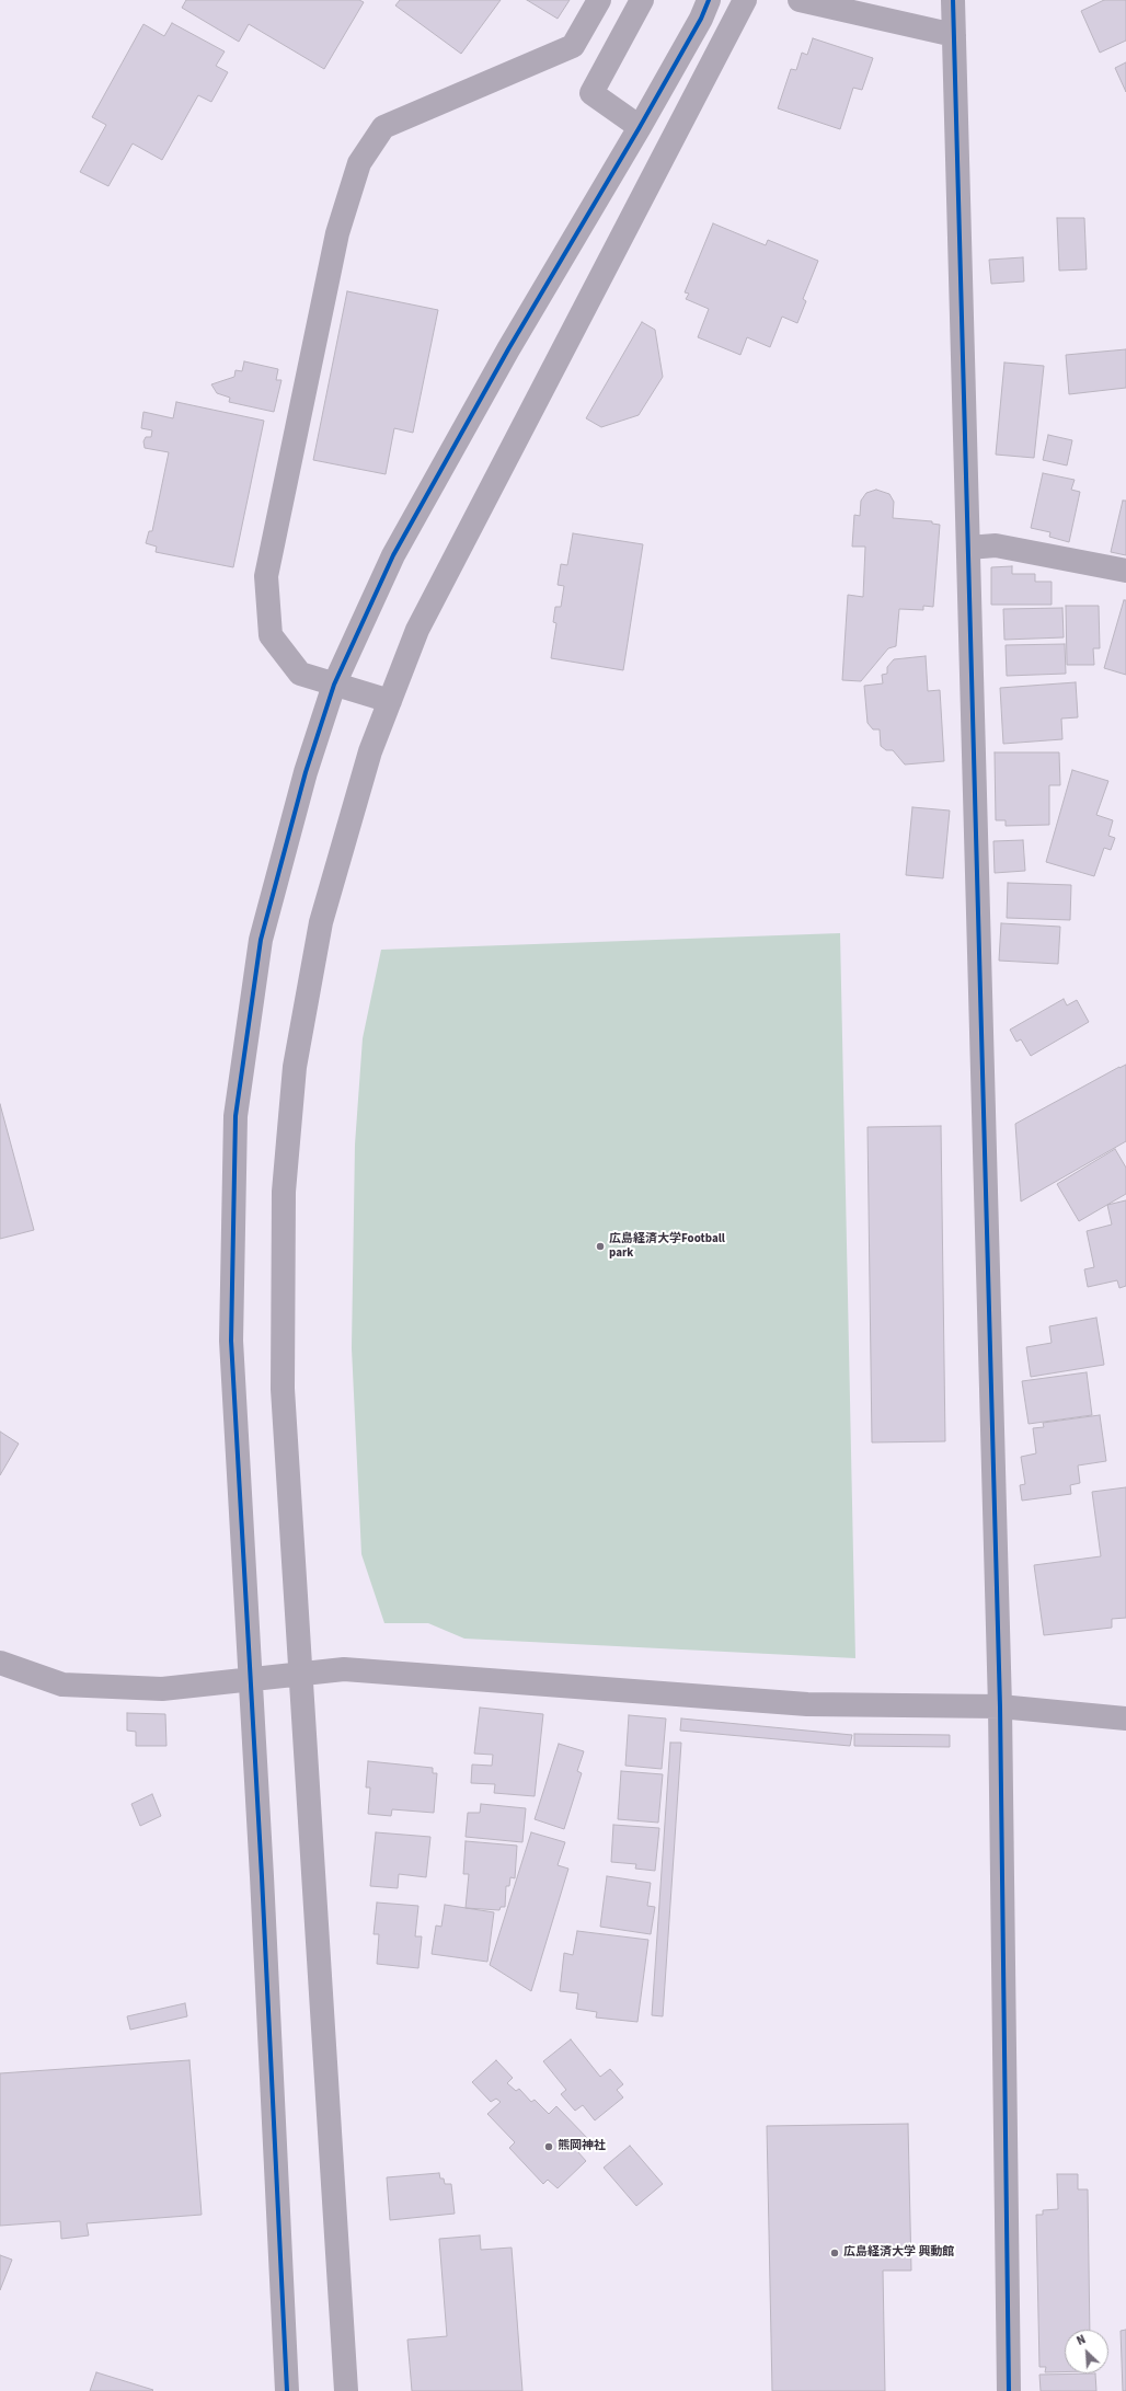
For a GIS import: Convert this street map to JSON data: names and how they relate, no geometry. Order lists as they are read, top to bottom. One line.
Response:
{"places":["広島経済大学Football park","熊岡神社","広島経済大学 興動館"],"north":"top left"}
